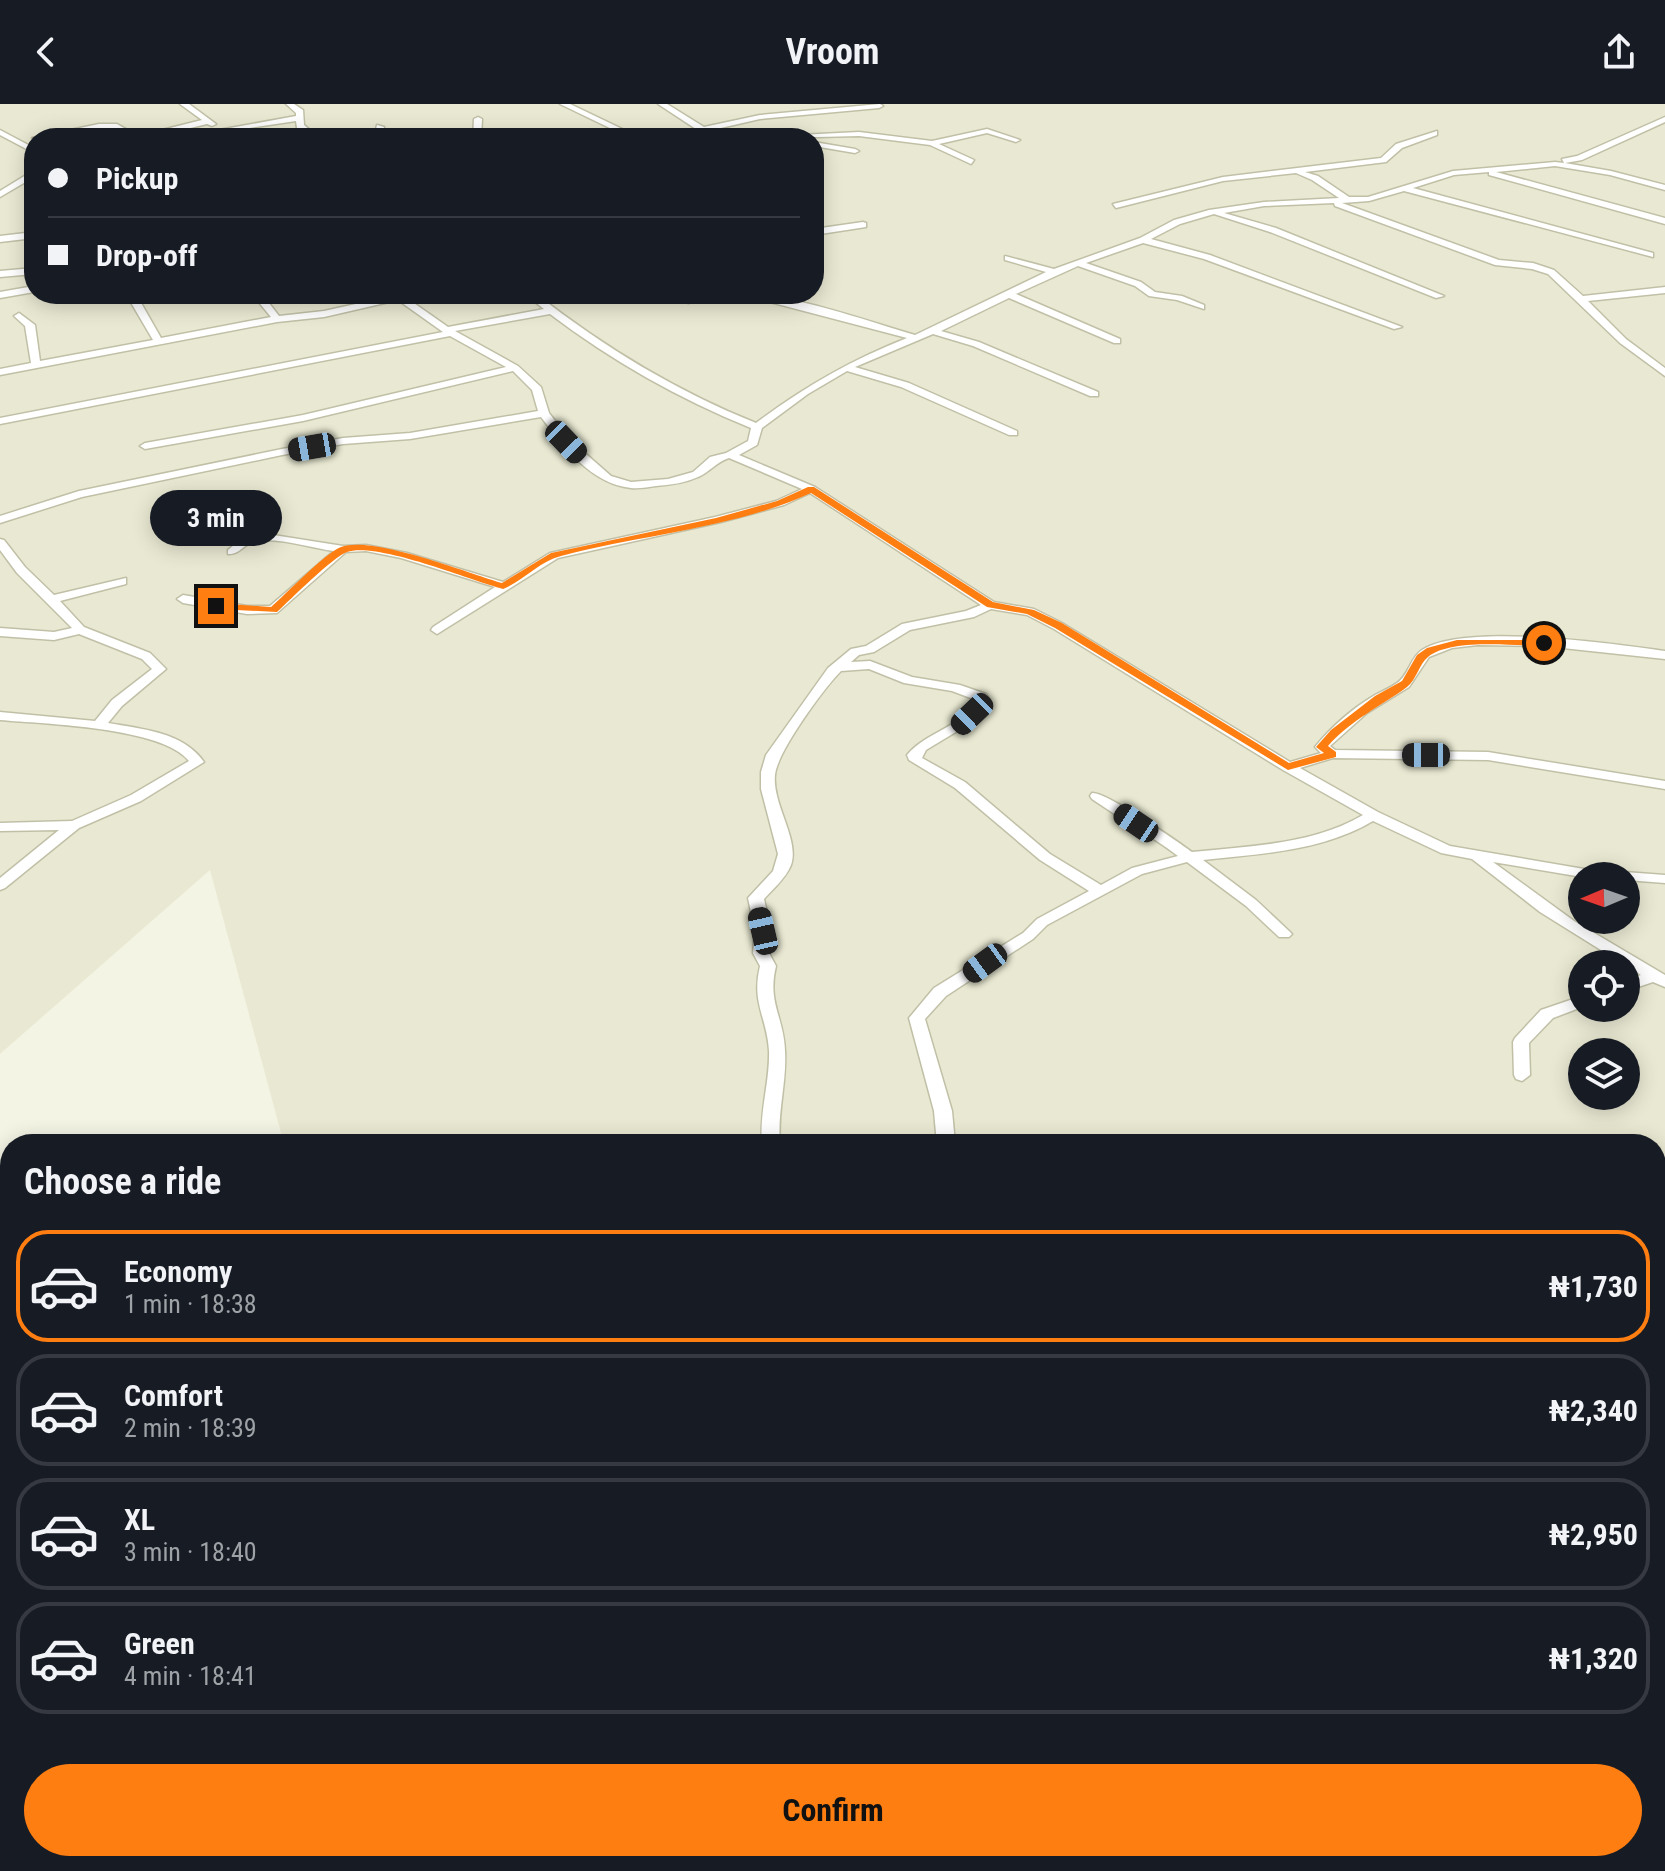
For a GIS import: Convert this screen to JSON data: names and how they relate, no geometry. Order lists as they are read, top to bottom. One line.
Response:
{"north":"left","page":{"header":"Vroom","banner":["Pickup","Drop-off"],"bubble":"3 min","heading":"Choose a ride","list":[{"name":"Economy","note":"1 min · 18:38","value":"₦1,730"},{"name":"Comfort","note":"2 min · 18:39","value":"₦2,340"},{"name":"XL","note":"3 min · 18:40","value":"₦2,950"},{"name":"Green","note":"4 min · 18:41","value":"₦1,320"}],"buttons":"Confirm"}}
